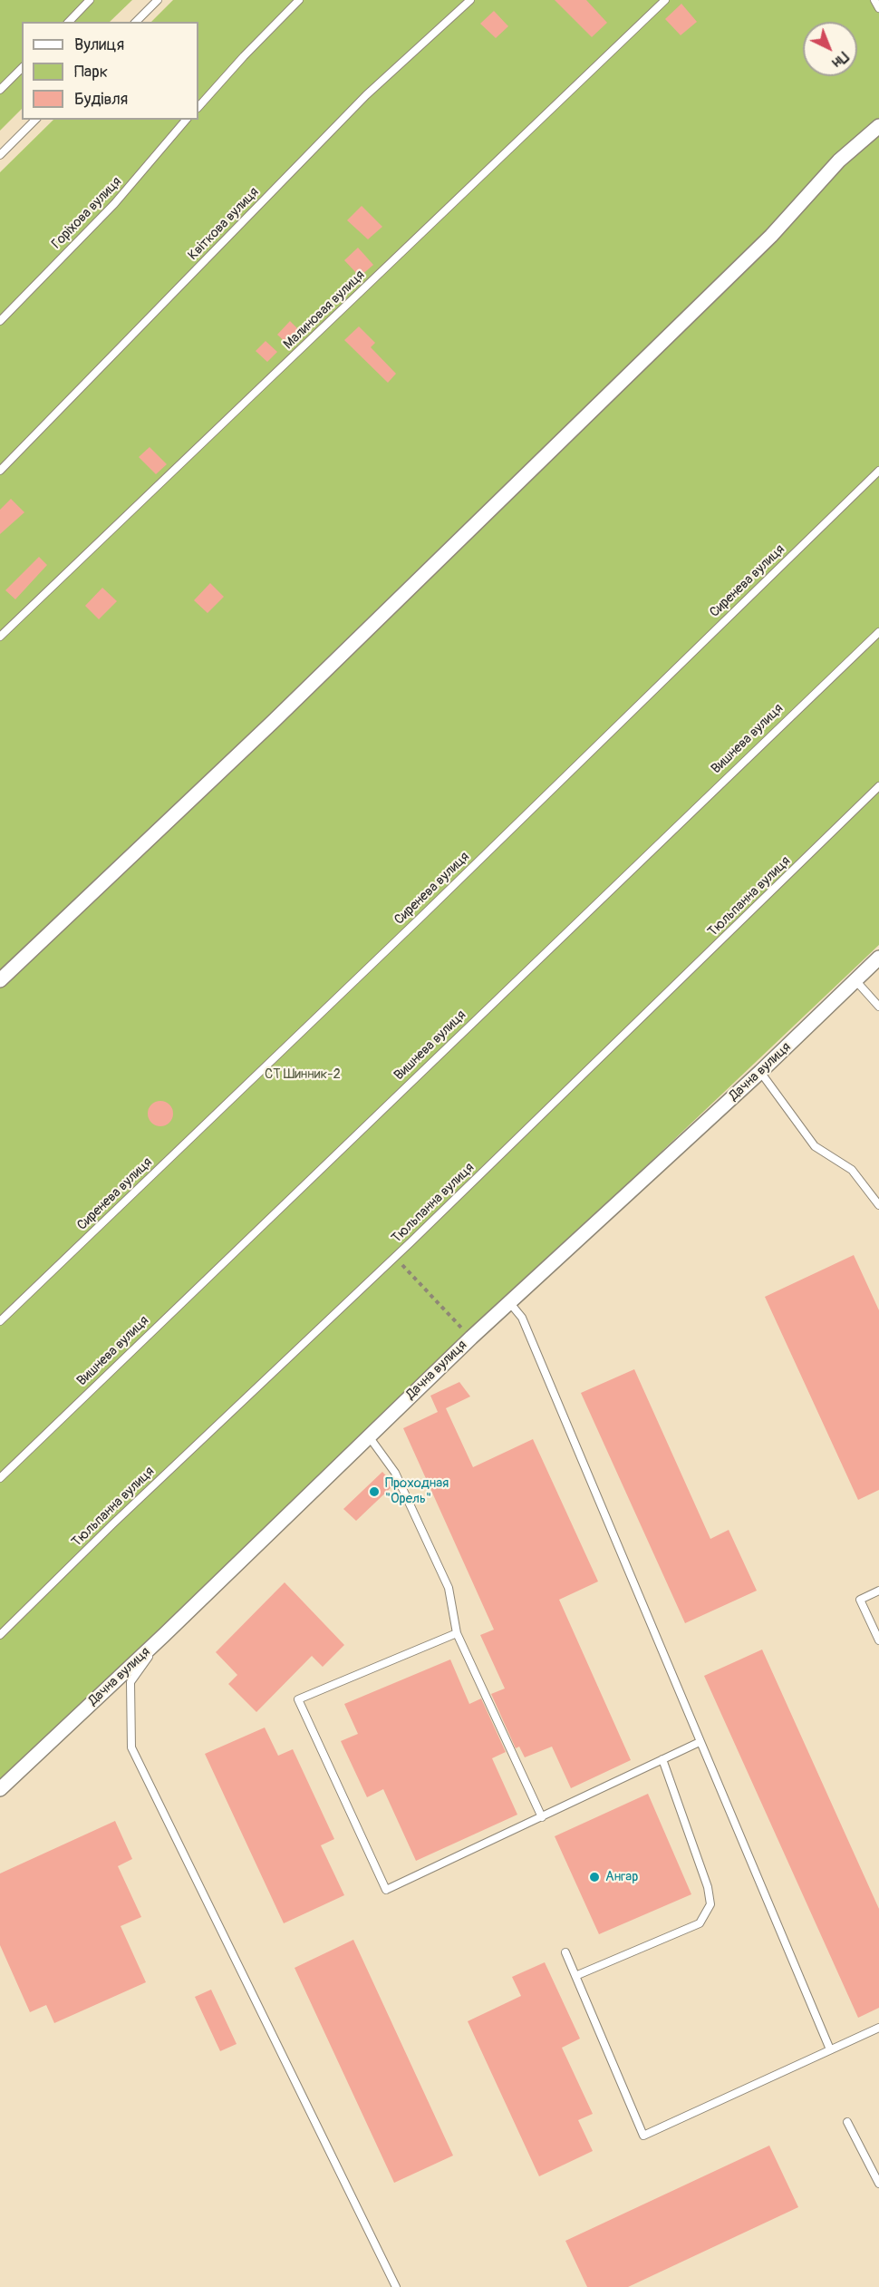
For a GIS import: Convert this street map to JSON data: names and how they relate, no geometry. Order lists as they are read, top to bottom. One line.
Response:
{"streets":{"street":["Дачна вулиця"],"lane":["Горіхова вулиця","Квіткова вулиця","Малиновая вулиця","Сиренева вулиця","Вишнева вулиця","Тюльпанна вулиця"]},"parks":["СТ Шинник-2"],"places":["Проходная \"Орель\"","Ангар"],"legend":["Вулиця","Парк","Будівля"],"north":"bottom right"}
